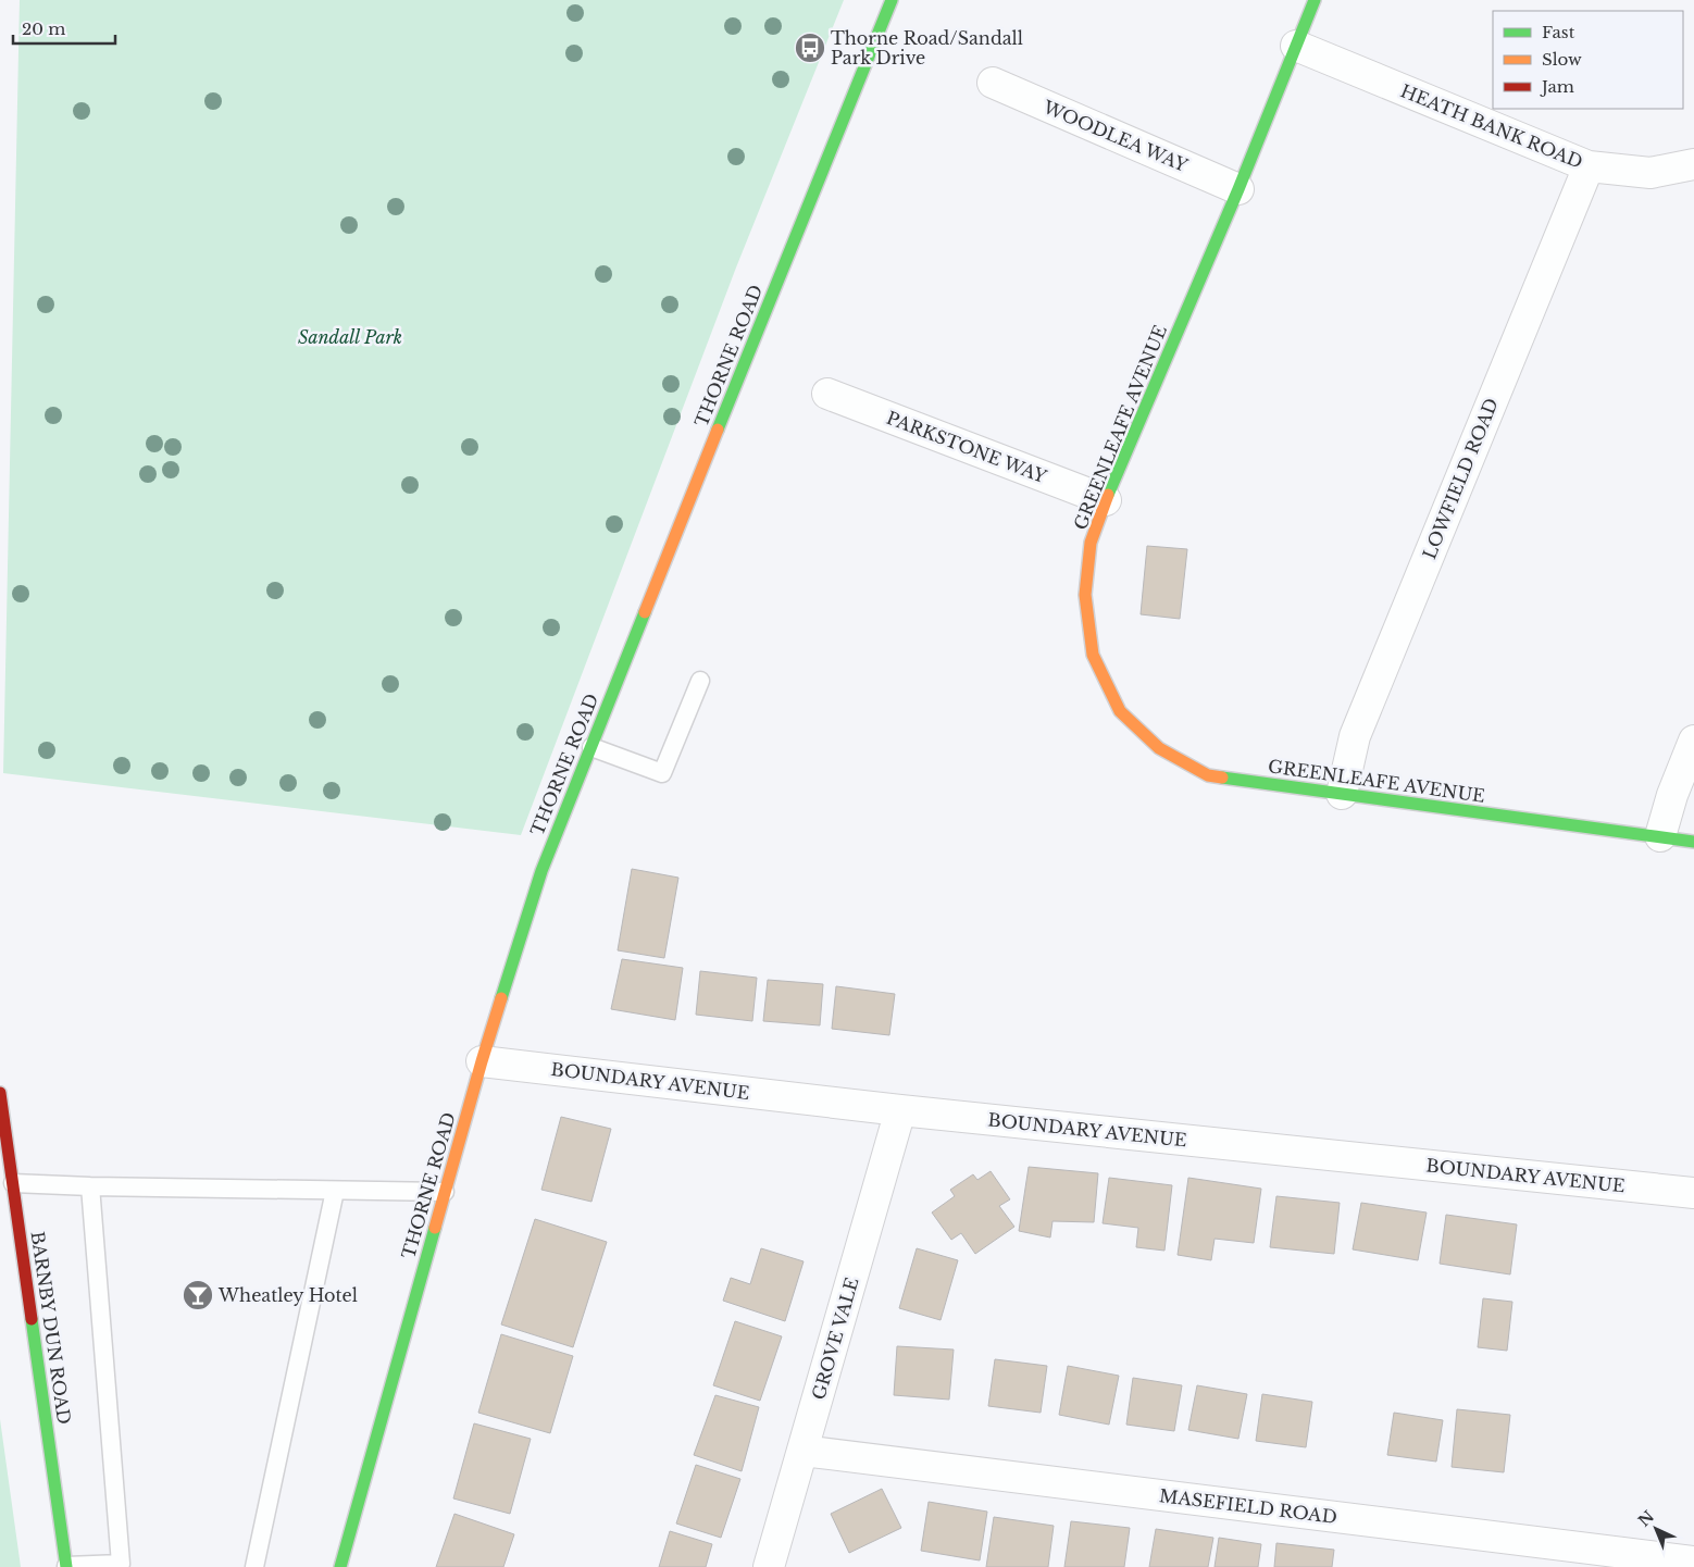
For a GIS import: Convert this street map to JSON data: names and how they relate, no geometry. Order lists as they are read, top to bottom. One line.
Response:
{"streets":{"street":["HEATH BANK ROAD","WOODLEA WAY","THORNE ROAD","GREENLEAFE AVENUE","PARKSTONE WAY","LOWFIELD ROAD","BOUNDARY AVENUE","BARNBY DUN ROAD","GROVE VALE","MASEFIELD ROAD"]},"crossings":[["HEATH BANK ROAD","GREENLEAFE AVENUE"],["HEATH BANK ROAD","LOWFIELD ROAD"],["WOODLEA WAY","GREENLEAFE AVENUE"],["THORNE ROAD","BOUNDARY AVENUE"],["GREENLEAFE AVENUE","PARKSTONE WAY"],["GREENLEAFE AVENUE","LOWFIELD ROAD"],["BOUNDARY AVENUE","GROVE VALE"],["GROVE VALE","MASEFIELD ROAD"]],"parks":["Sandall Park"],"places":{"bus stop":["Thorne Road/Sandall Park Drive"],"bar":["Wheatley Hotel"]},"legend":["Fast","Slow","Jam"],"scale_bar":"20 m","north":"top left"}
